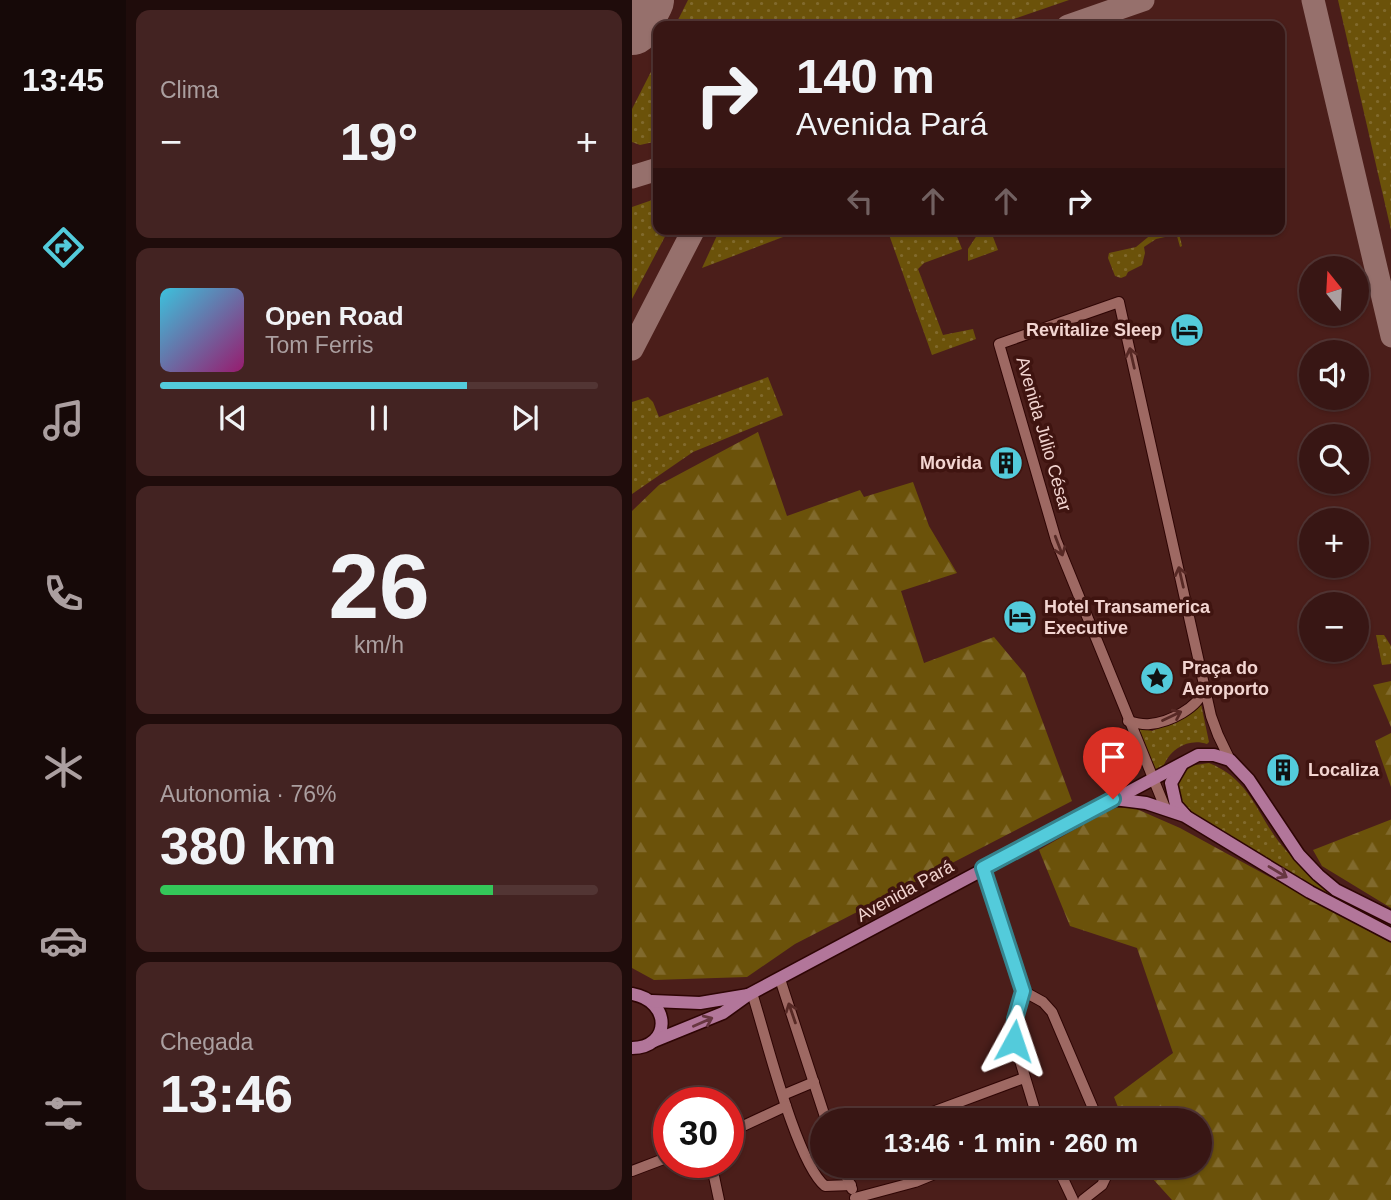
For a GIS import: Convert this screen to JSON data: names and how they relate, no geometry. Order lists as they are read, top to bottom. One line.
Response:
{"streets":{"main road":["Avenida Júlio César","Avenida Pará"]},"crossings":[["Avenida Júlio César","Avenida Pará"]],"places":{"hotel":["Revitalize Sleep","Hotel Transamerica Executive"],"building":["Movida","Localiza"],"place":["Praça do Aeroporto"]},"north":"top","page":{"tabs":"13:45","tile":["Clima",["26","km/h"],["Autonomia · 76%","380 km"],["Chegada","13:46"]],"turn":["140 m","Avenida Pará"],"heat":["−","19°","+"],"map_buttons":["+","−"],"song":["Open Road","Tom Ferris"],"limit":"30","trip":"13:46 · 1 min · 260 m"}}
